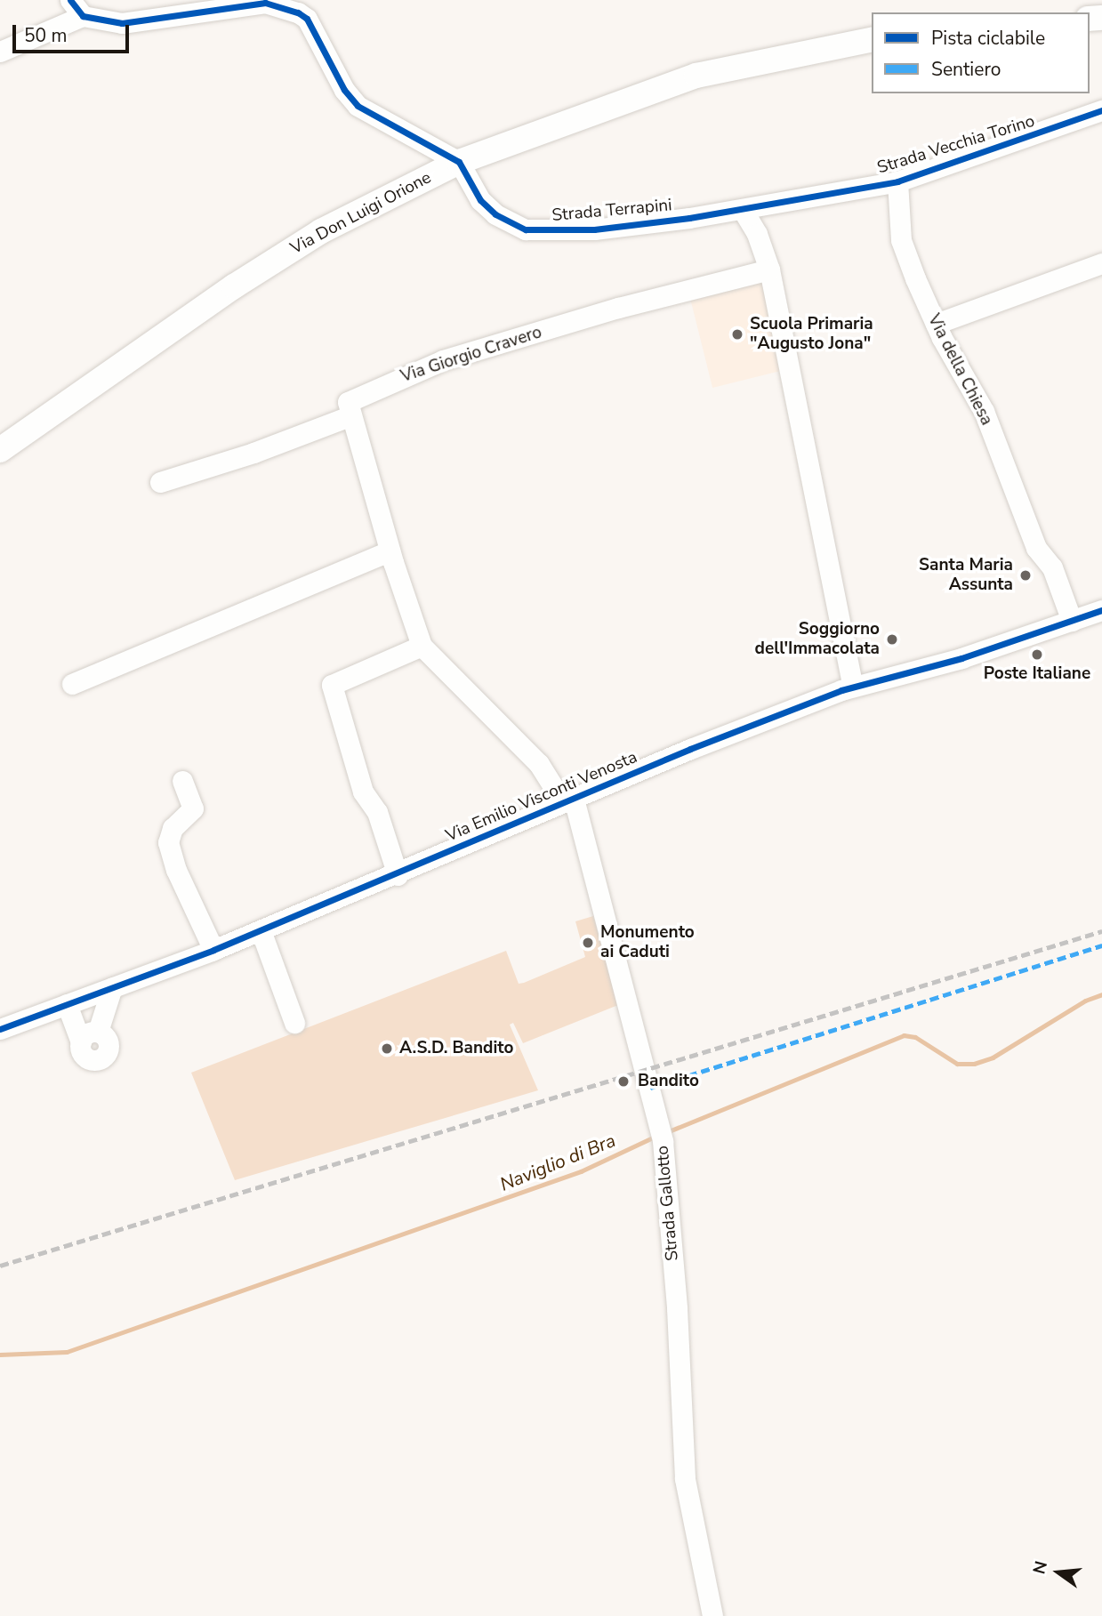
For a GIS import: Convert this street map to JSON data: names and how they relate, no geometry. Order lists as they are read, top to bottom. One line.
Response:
{"streets":{"main road":["Via Don Luigi Orione"],"street":["Strada Vecchia Torino","Strada Terrapini","Via Giorgio Cravero","Via della Chiesa","Via Emilio Visconti Venosta","Strada Gallotto"]},"crossings":[["Strada Vecchia Torino","Strada Terrapini"],["Strada Vecchia Torino","Via della Chiesa"],["Strada Terrapini","Via Don Luigi Orione"],["Via Giorgio Cravero","Via Emilio Visconti Venosta"],["Via della Chiesa","Via Emilio Visconti Venosta"],["Via Emilio Visconti Venosta","Strada Gallotto"]],"water":["Naviglio di Bra"],"places":["Scuola Primaria \"Augusto Jona\"","Santa Maria Assunta","Soggiorno dell'Immacolata","Poste Italiane","Monumento ai Caduti","A.S.D. Bandito","Bandito"],"legend":["Pista ciclabile","Sentiero"],"scale_bar":"50 m","north":"left"}
